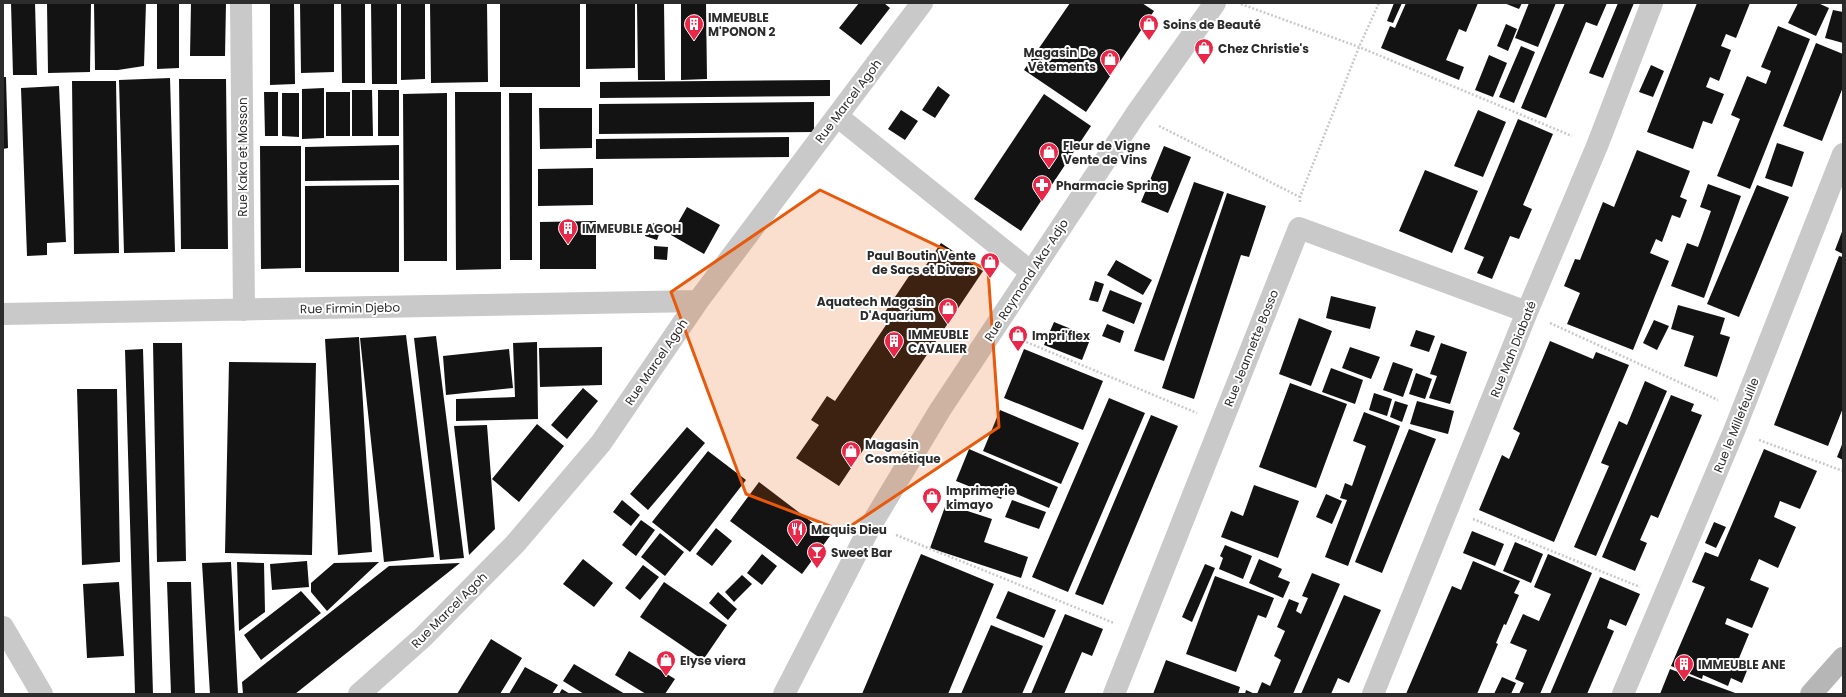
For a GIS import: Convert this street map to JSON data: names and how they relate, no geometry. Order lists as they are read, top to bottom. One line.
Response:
{"streets":{"street":["Rue Marcel Agoh","Rue Kaka et Mosson","Rue Raymond Aka-Adjo","Rue Firmin Djebo","Rue Jeannette Bosso","Rue Mah Diabaté","Rue le Millefeuille"]},"crossings":[["Rue Marcel Agoh","Rue Firmin Djebo"],["Rue Kaka et Mosson","Rue Firmin Djebo"]],"places":{"building":["IMMEUBLE M'PONON 2","IMMEUBLE AGOH","IMMEUBLE CAVALIER","IMMEUBLE ANE"],"shop":["Soins de Beauté","Chez Christie's","Magasin De Vêtements","Fleur de Vigne Vente de Vins","Paul Boutin Vente de Sacs et Divers","Aquatech Magasin D'Aquarium","Impri'flex","Magasin Cosmétique","Imprimerie kimayo","Elyse viera"],"pharmacy":["Pharmacie Spring"],"restaurant":["Maquis Dieu"],"bar":["Sweet Bar"]}}
